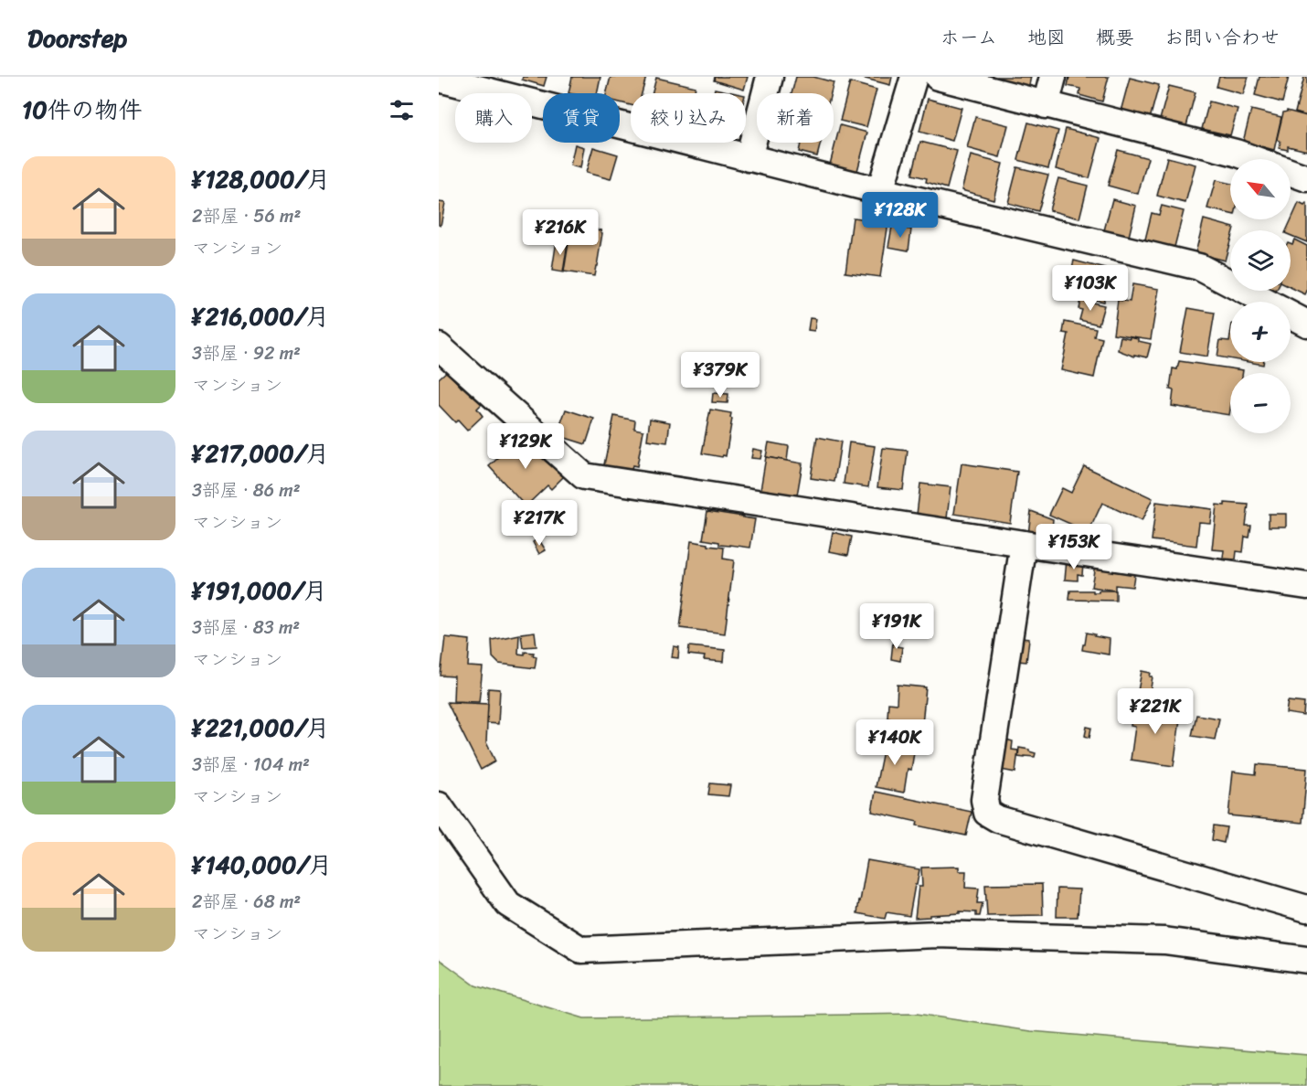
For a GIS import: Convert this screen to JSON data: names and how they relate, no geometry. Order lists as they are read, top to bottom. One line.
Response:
{"north":"top left","page":{"header":"Doorstep","nav":["ホーム","地図","概要","お問い合わせ"],"heading":"10件の物件","chip":["購入","賃貸","絞り込み","新着"],"list":[{"name":"¥128,000/月","note":"2部屋 · 56 m² · マンション"},{"name":"¥216,000/月","note":"3部屋 · 92 m² · マンション"},{"name":"¥217,000/月","note":"3部屋 · 86 m² · マンション"},{"name":"¥191,000/月","note":"3部屋 · 83 m² · マンション"},{"name":"¥221,000/月","note":"3部屋 · 104 m² · マンション"},{"name":"¥140,000/月","note":"2部屋 · 68 m² · マンション"}],"map_buttons":["+","−"],"price":["¥128K","¥216K","¥103K","¥379K","¥129K","¥217K","¥153K","¥191K","¥221K","¥140K"]}}
